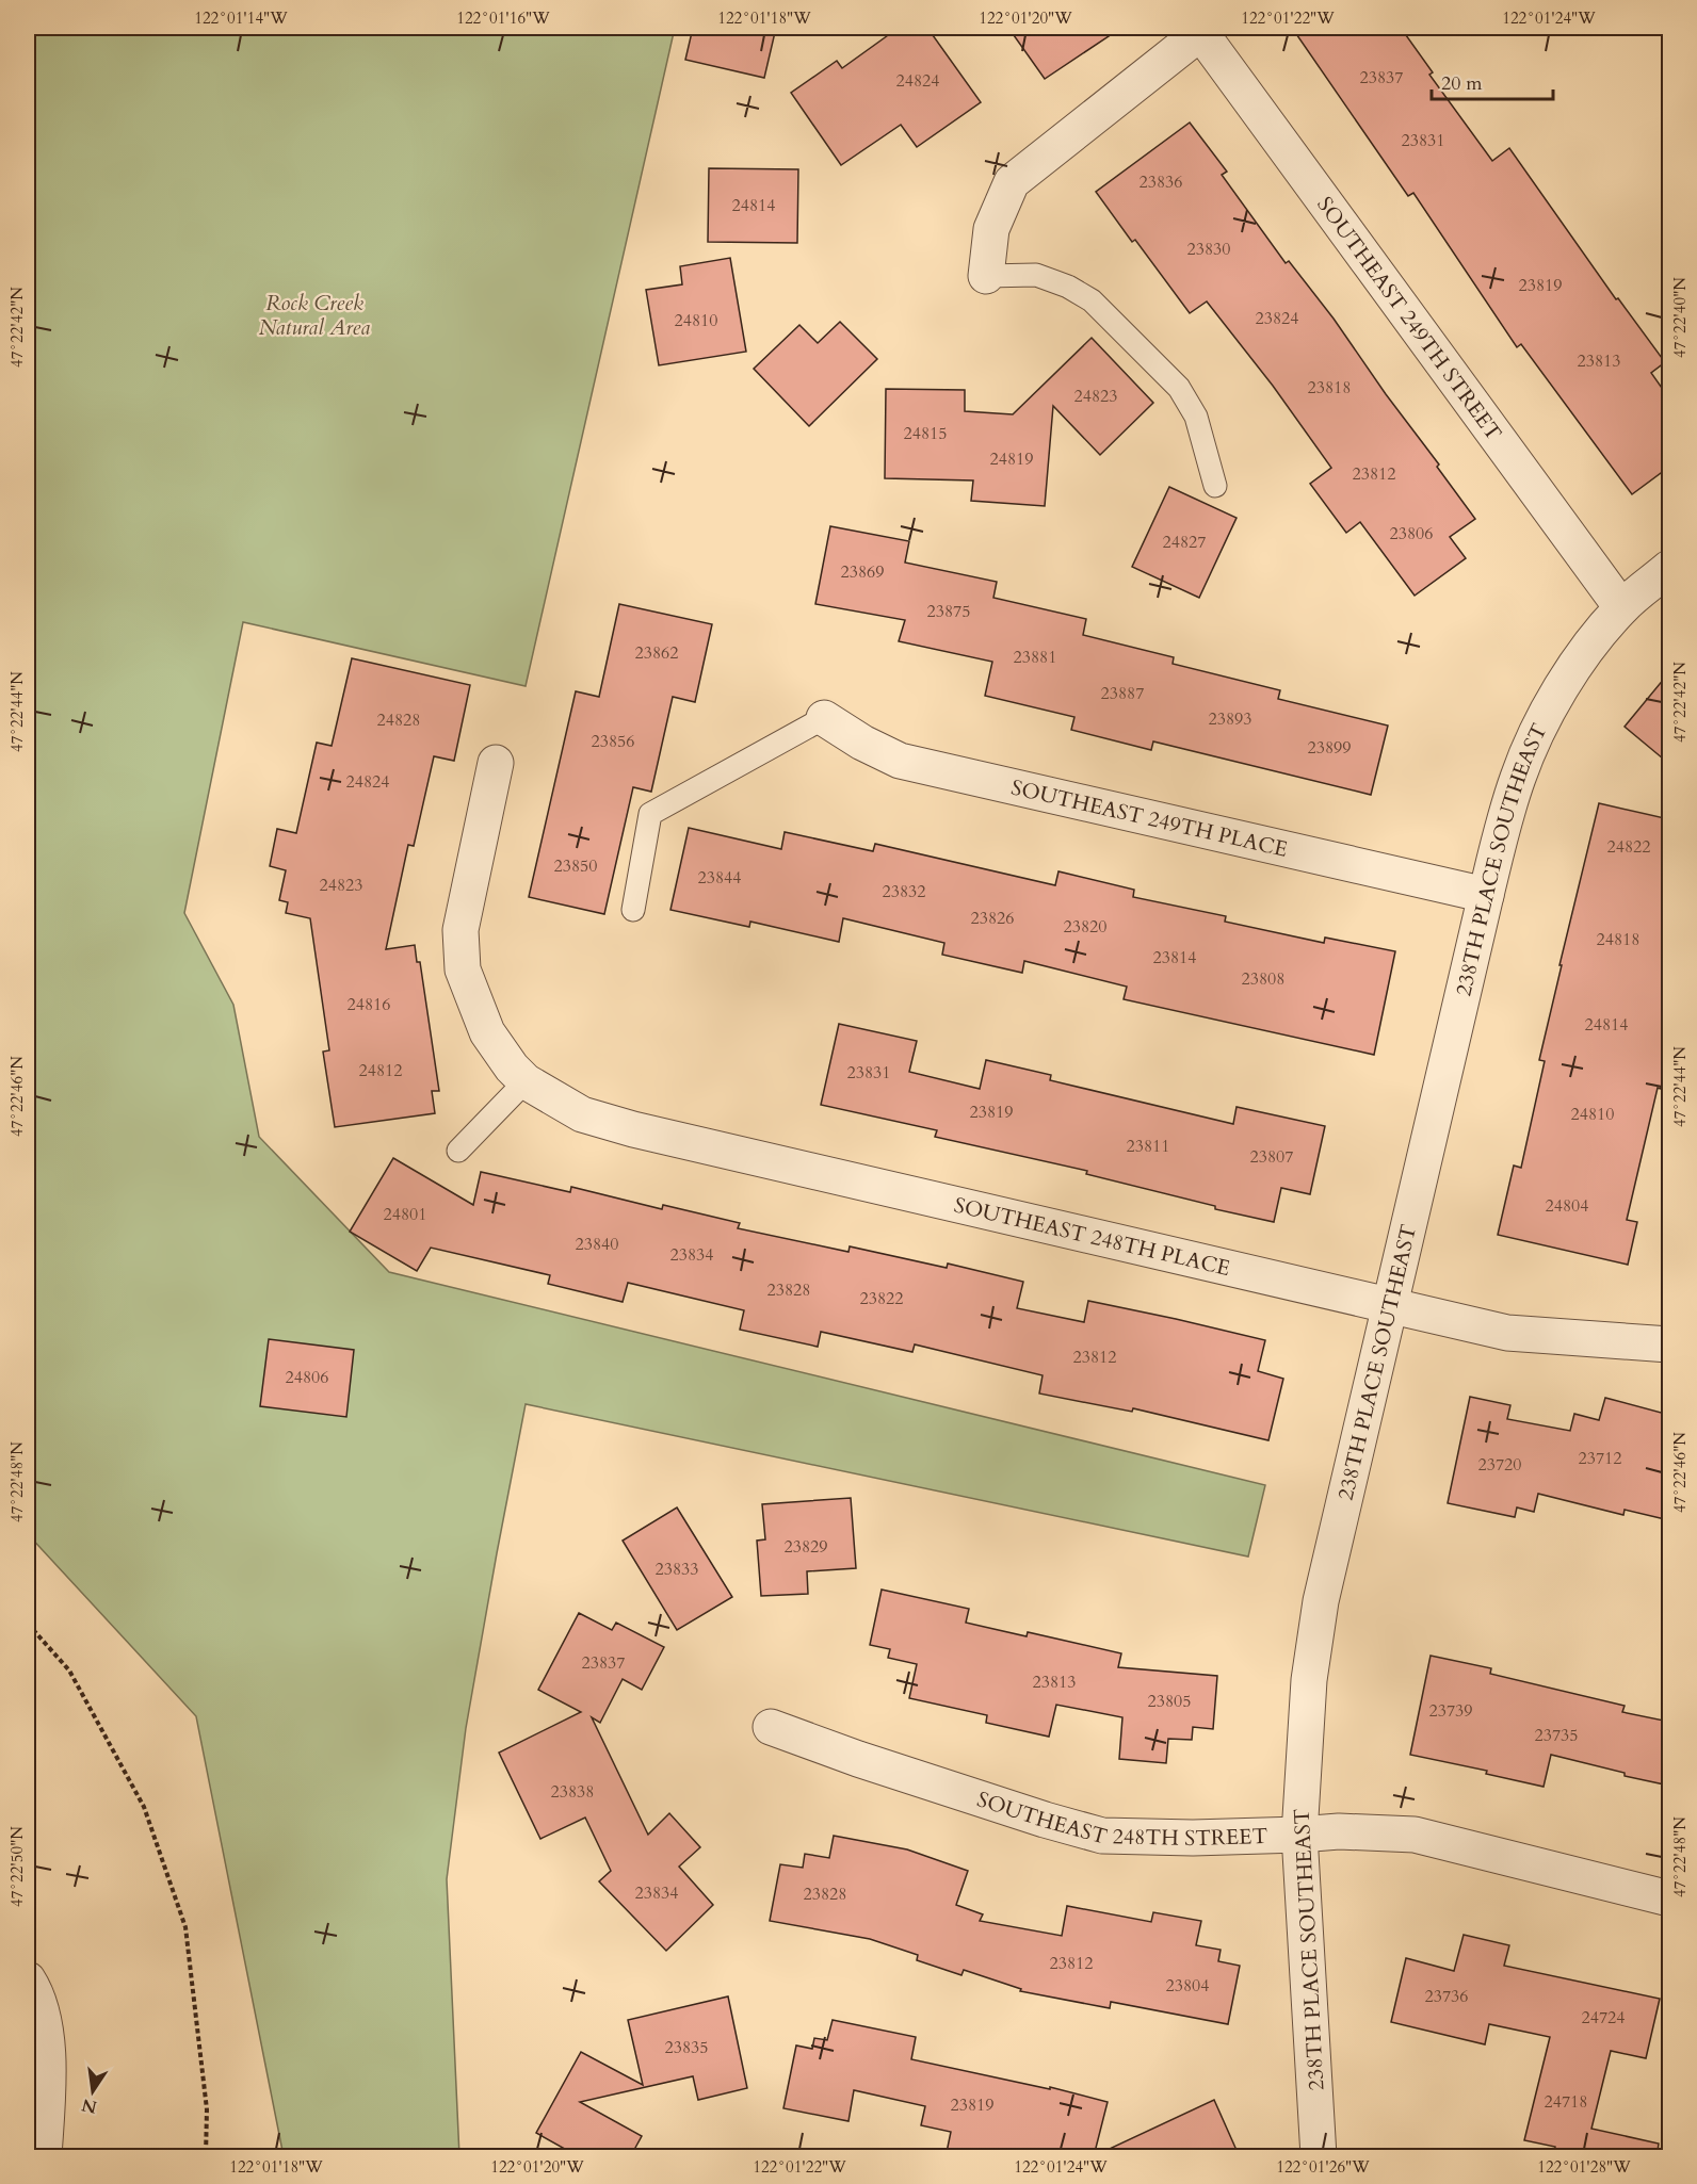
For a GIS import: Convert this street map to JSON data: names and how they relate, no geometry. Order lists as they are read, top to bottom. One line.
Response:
{"streets":{"street":["SOUTHEAST 249TH STREET","SOUTHEAST 249TH PLACE","238TH PLACE SOUTHEAST","SOUTHEAST 248TH PLACE","SOUTHEAST 248TH STREET"]},"crossings":[["SOUTHEAST 249TH STREET","238TH PLACE SOUTHEAST"],["SOUTHEAST 249TH PLACE","238TH PLACE SOUTHEAST"],["238TH PLACE SOUTHEAST","SOUTHEAST 248TH PLACE"],["238TH PLACE SOUTHEAST","SOUTHEAST 248TH STREET"]],"parks":["Rock Creek Natural Area"],"house_numbers":["23837","24824","23831","23836","24814","23830","23819","23824","24810","23813","23818","24823","24815","24819","23812","23806","24827","23869","23875","23862","23881","23887","23893","24828","23856","23899","24824","24822","23850","23844","24823","23832","23826","23820","24818","23814","23808","24816","24814","24812","23831","23819","24810","23811","23807","24804","24801","23840","23834","23828","23822","23812","24806","23712","23720","23829","23833","23837","23813","23805","23739","23735","23838","23834","23828","23812","23804","23736","24724","23835","24718","23819"],"scale_bar":"20 m","north":"bottom","coordinates":["122°01'14\"W","122°01'16\"W","122°01'18\"W","122°01'20\"W","122°01'22\"W","122°01'24\"W","47°22'40\"N","47°22'42\"N","47°22'44\"N","47°22'46\"N","47°22'48\"N","47°22'50\"N","122°01'26\"W","122°01'28\"W"]}
